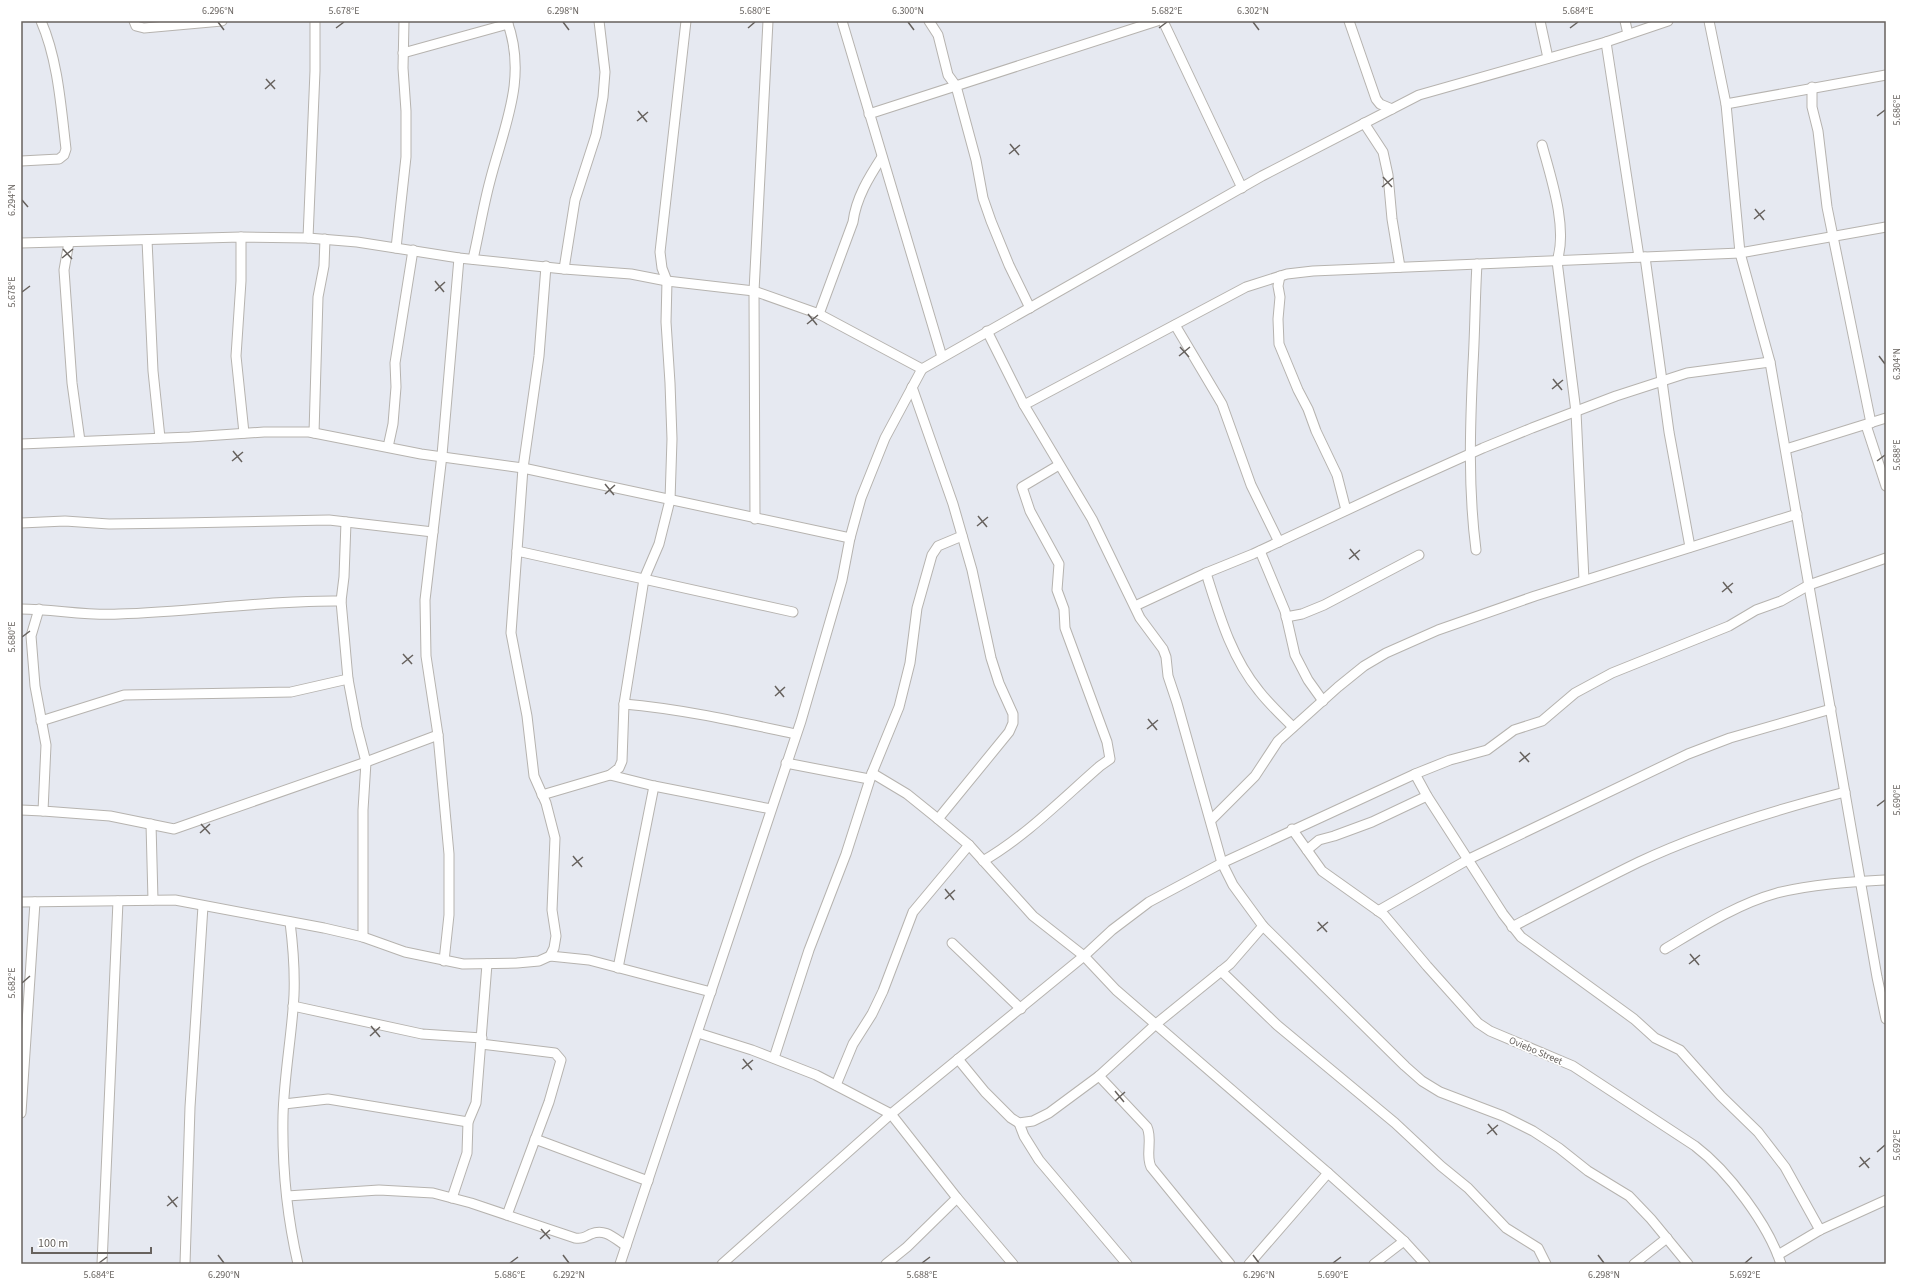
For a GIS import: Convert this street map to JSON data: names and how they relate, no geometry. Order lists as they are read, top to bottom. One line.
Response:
{"streets":{"street":["Oviebo Street"]},"scale_bar":"100 m","coordinates":["6.296°N","5.678°E","6.298°N","5.680°E","6.300°N","5.682°E","6.302°N","5.684°E","5.686°E","6.294°N","6.304°N","5.688°E","5.690°E","5.692°E","6.290°N","6.292°N"]}
